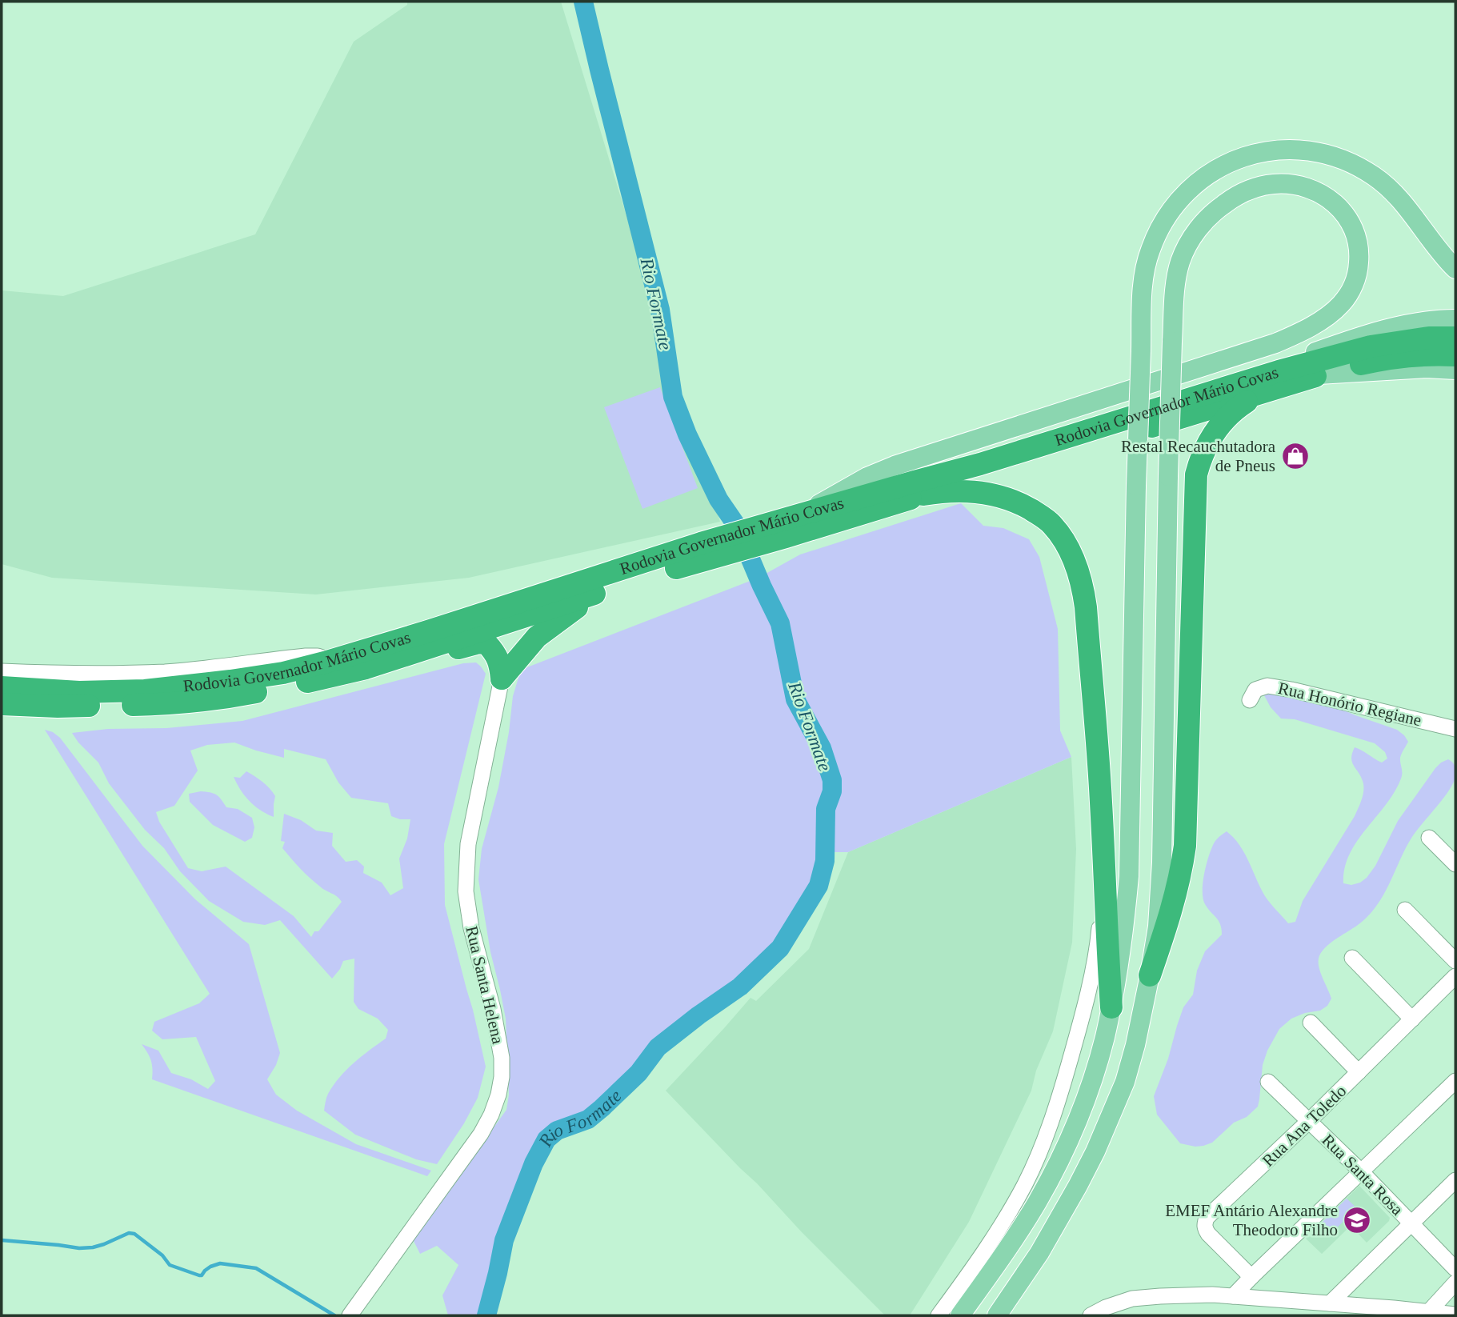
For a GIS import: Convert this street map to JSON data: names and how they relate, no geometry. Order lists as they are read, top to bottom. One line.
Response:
{"streets":{"highway":["Rodovia Governador Mário Covas"],"street":["Rua Honório Regiane","Rua Santa Helena","Rua Ana Toledo","Rua Santa Rosa"]},"crossings":[["Rua Ana Toledo","Rua Santa Rosa"]],"water":["Rio Formate"],"places":{"shop":["Restal Recauchutadora de Pneus"],"school or university":["EMEF Antário Alexandre Theodoro Filho"]}}
